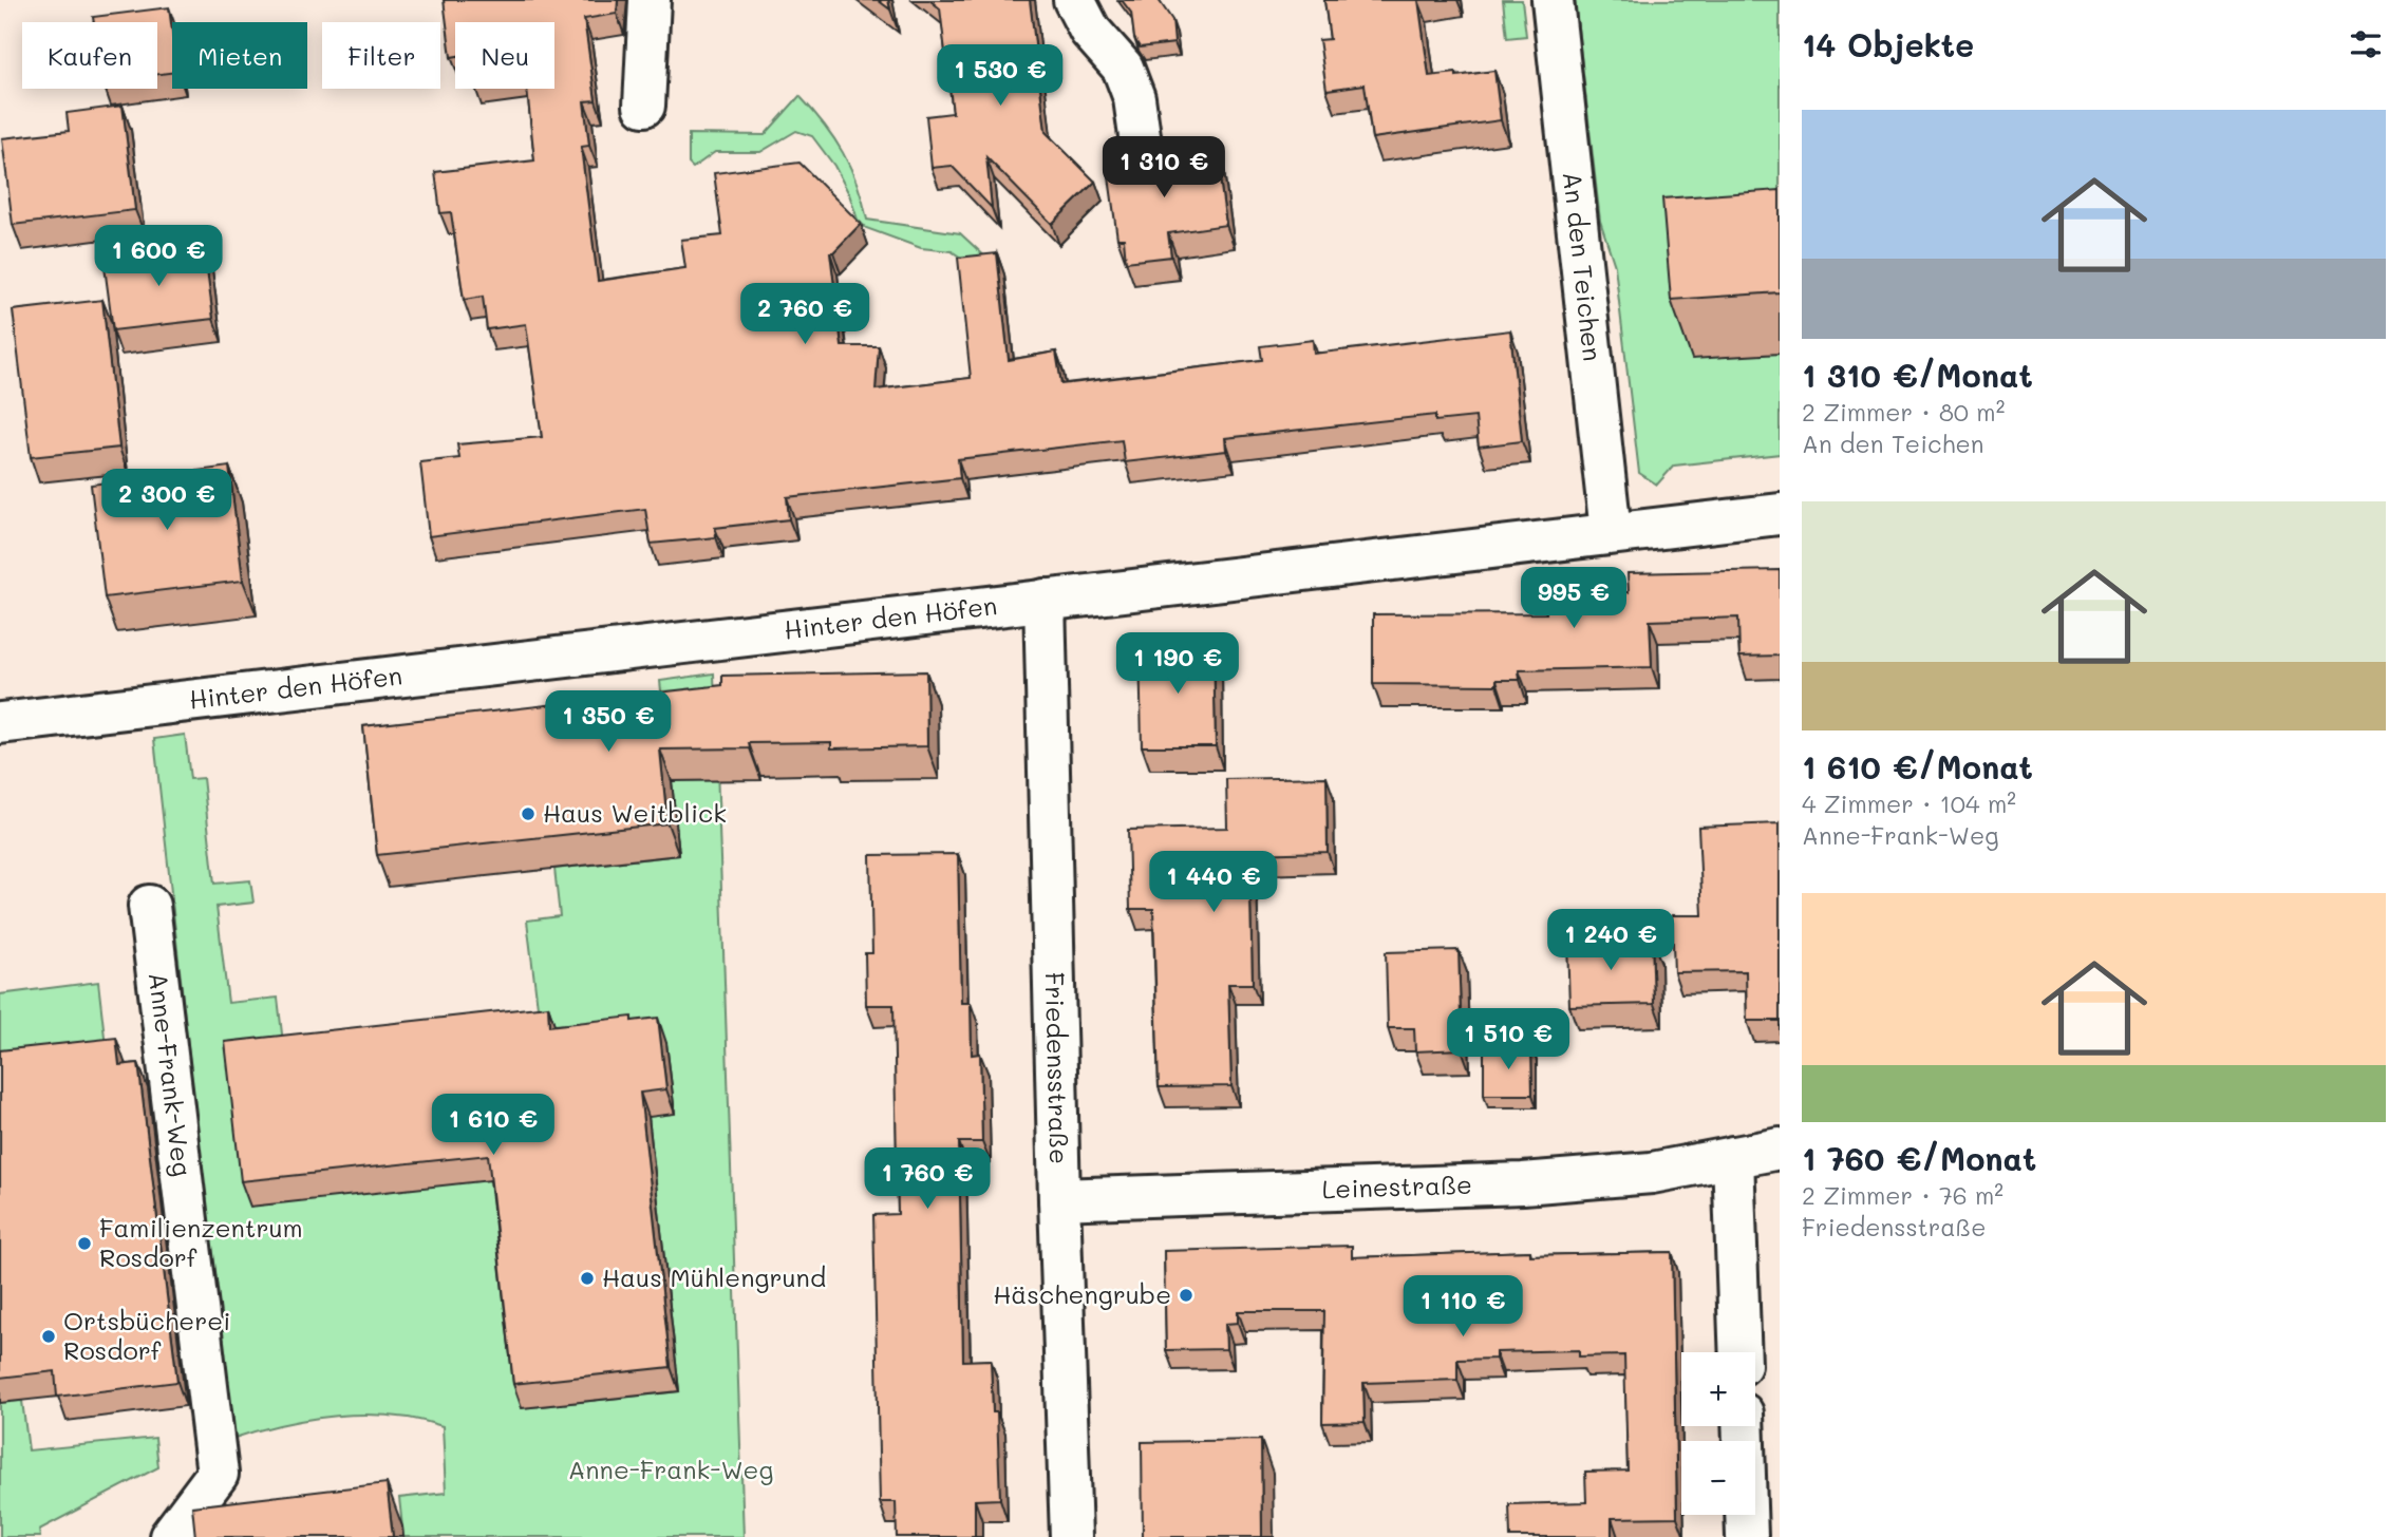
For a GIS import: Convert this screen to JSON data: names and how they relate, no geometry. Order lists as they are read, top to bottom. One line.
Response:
{"streets":{"street":["An den Teichen","Hinter den Höfen","Friedensstraße","Anne-Frank-Weg","Leinestraße"]},"crossings":[["An den Teichen","Hinter den Höfen"],["Hinter den Höfen","Friedensstraße"],["Friedensstraße","Leinestraße"]],"parks":["Anne-Frank-Weg"],"places":["Haus Weitblick","Familienzentrum Rosdorf","Haus Mühlengrund","Häschengrube","Ortsbücherei Rosdorf"],"page":{"heading":"14 Objekte","chip":["Kaufen","Mieten","Filter","Neu"],"price":["1 530 €","1 310 €","1 600 €","2 760 €","2 300 €","995 €","1 190 €","1 350 €","1 440 €","1 240 €","1 510 €","1 610 €","1 760 €","1 110 €"],"list":[{"name":"1 310 €/Monat","note":"2 Zimmer · 80 m² · An den Teichen"},{"name":"1 610 €/Monat","note":"4 Zimmer · 104 m² · Anne-Frank-Weg"},{"name":"1 760 €/Monat","note":"2 Zimmer · 76 m² · Friedensstraße"}],"map_buttons":["+","−"]}}
